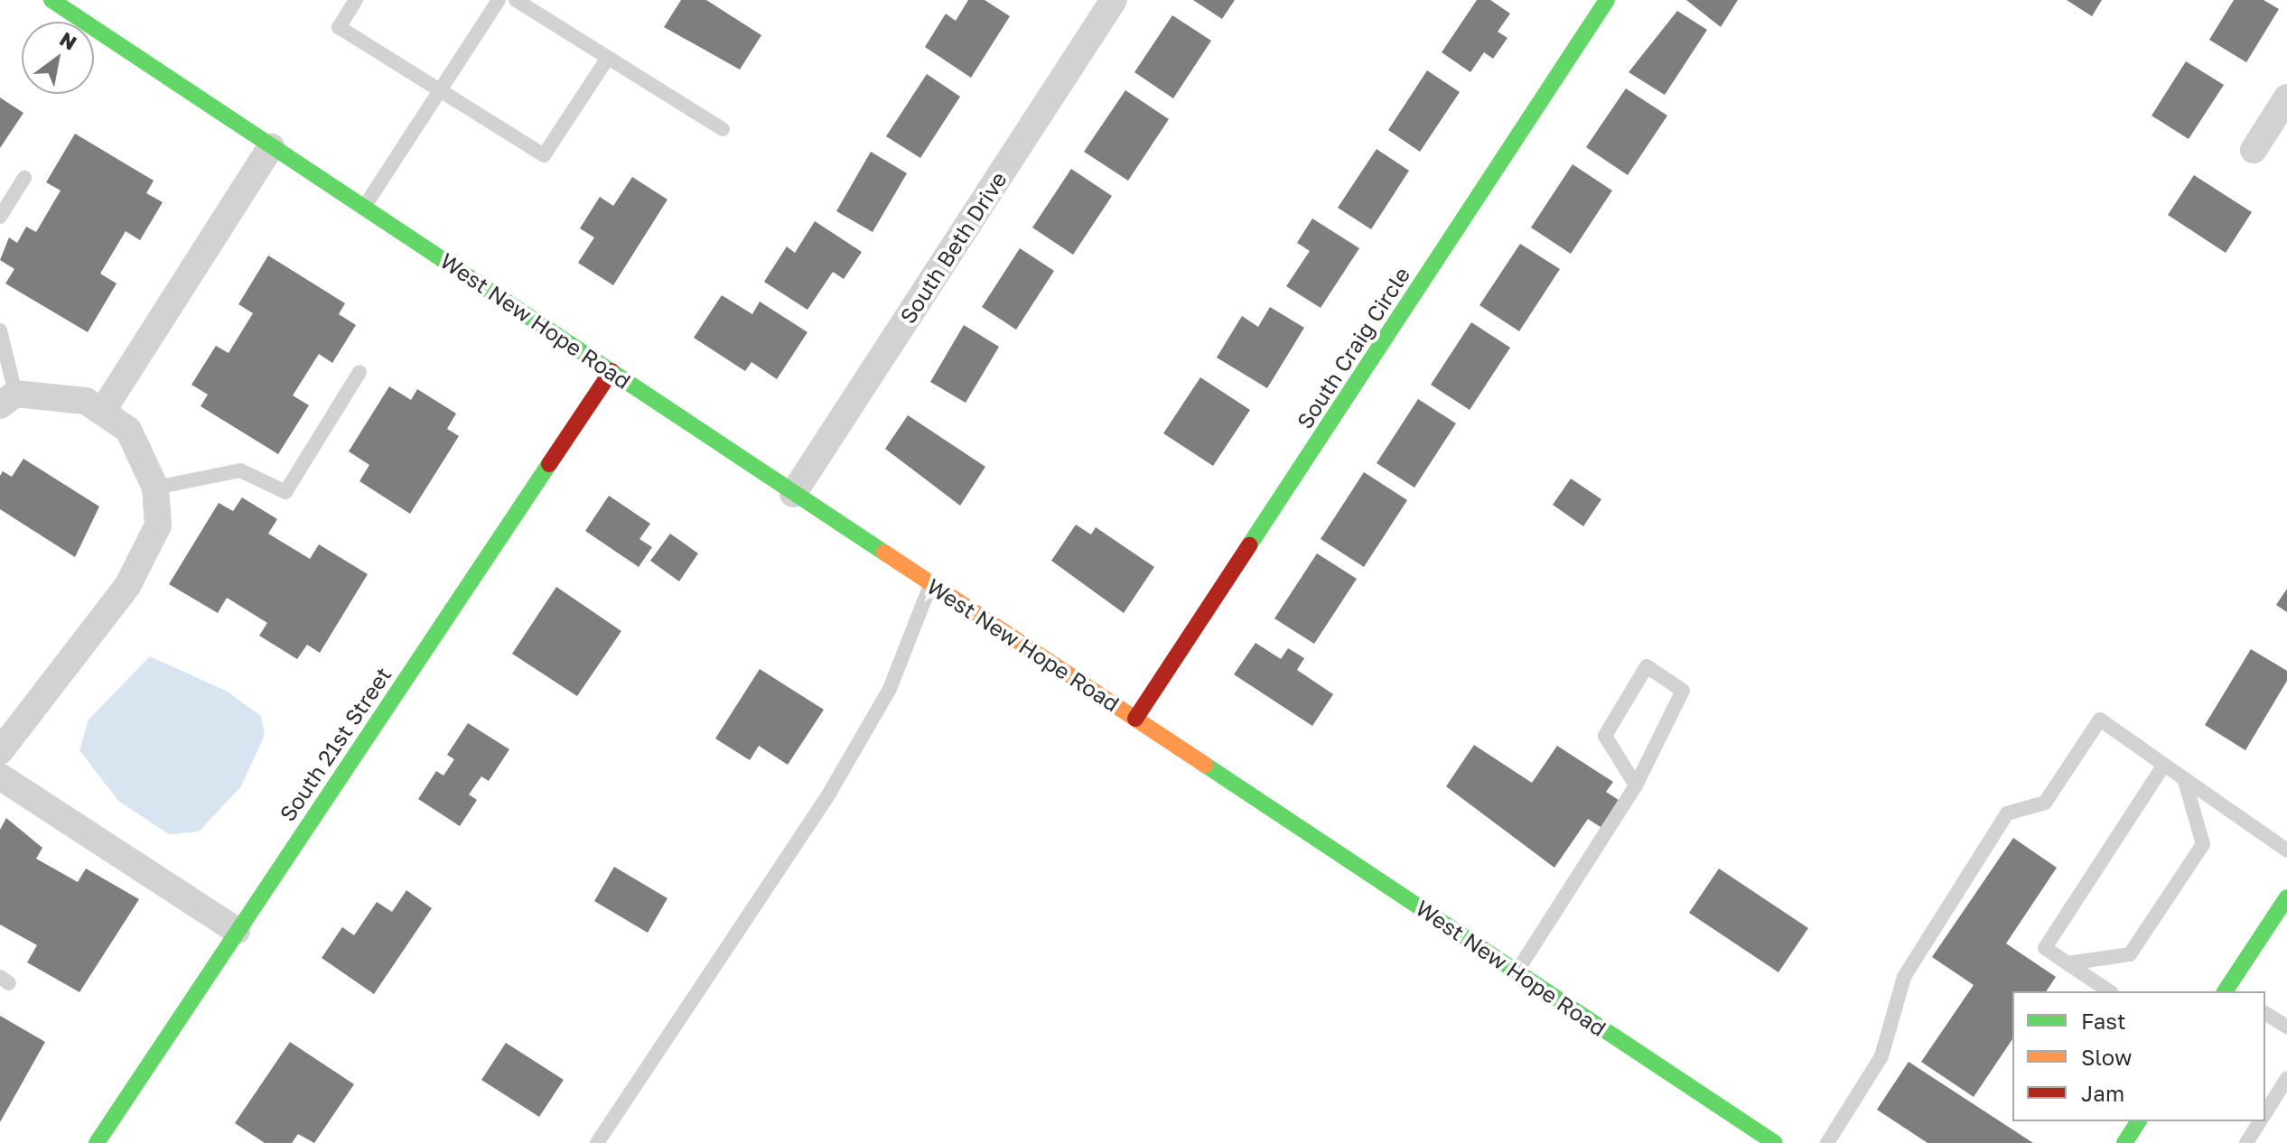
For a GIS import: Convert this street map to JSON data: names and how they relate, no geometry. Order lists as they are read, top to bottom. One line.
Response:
{"streets":{"main road":["West New Hope Road","South Craig Circle","South 21st Street"],"street":["South Beth Drive"]},"crossings":[["South Beth Drive","West New Hope Road"],["West New Hope Road","South Craig Circle"],["West New Hope Road","South 21st Street"]],"legend":["Fast","Slow","Jam"],"north":"top right"}
